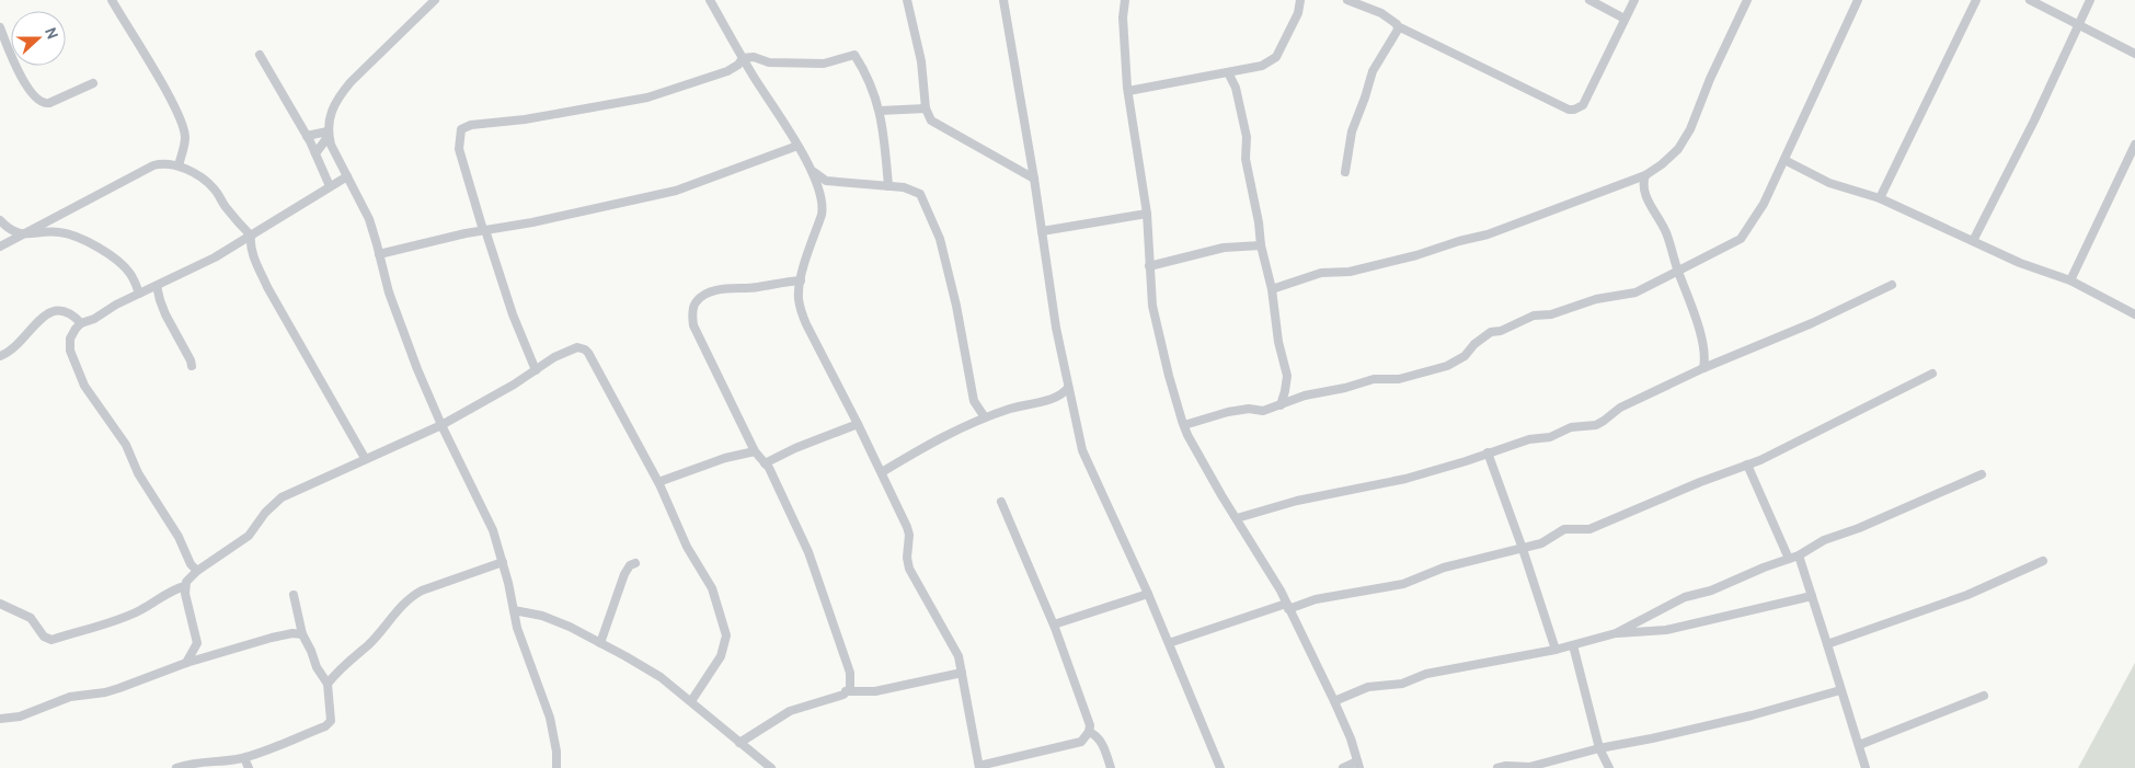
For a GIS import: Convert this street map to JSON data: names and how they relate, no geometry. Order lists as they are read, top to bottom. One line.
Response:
{"north":"right"}
